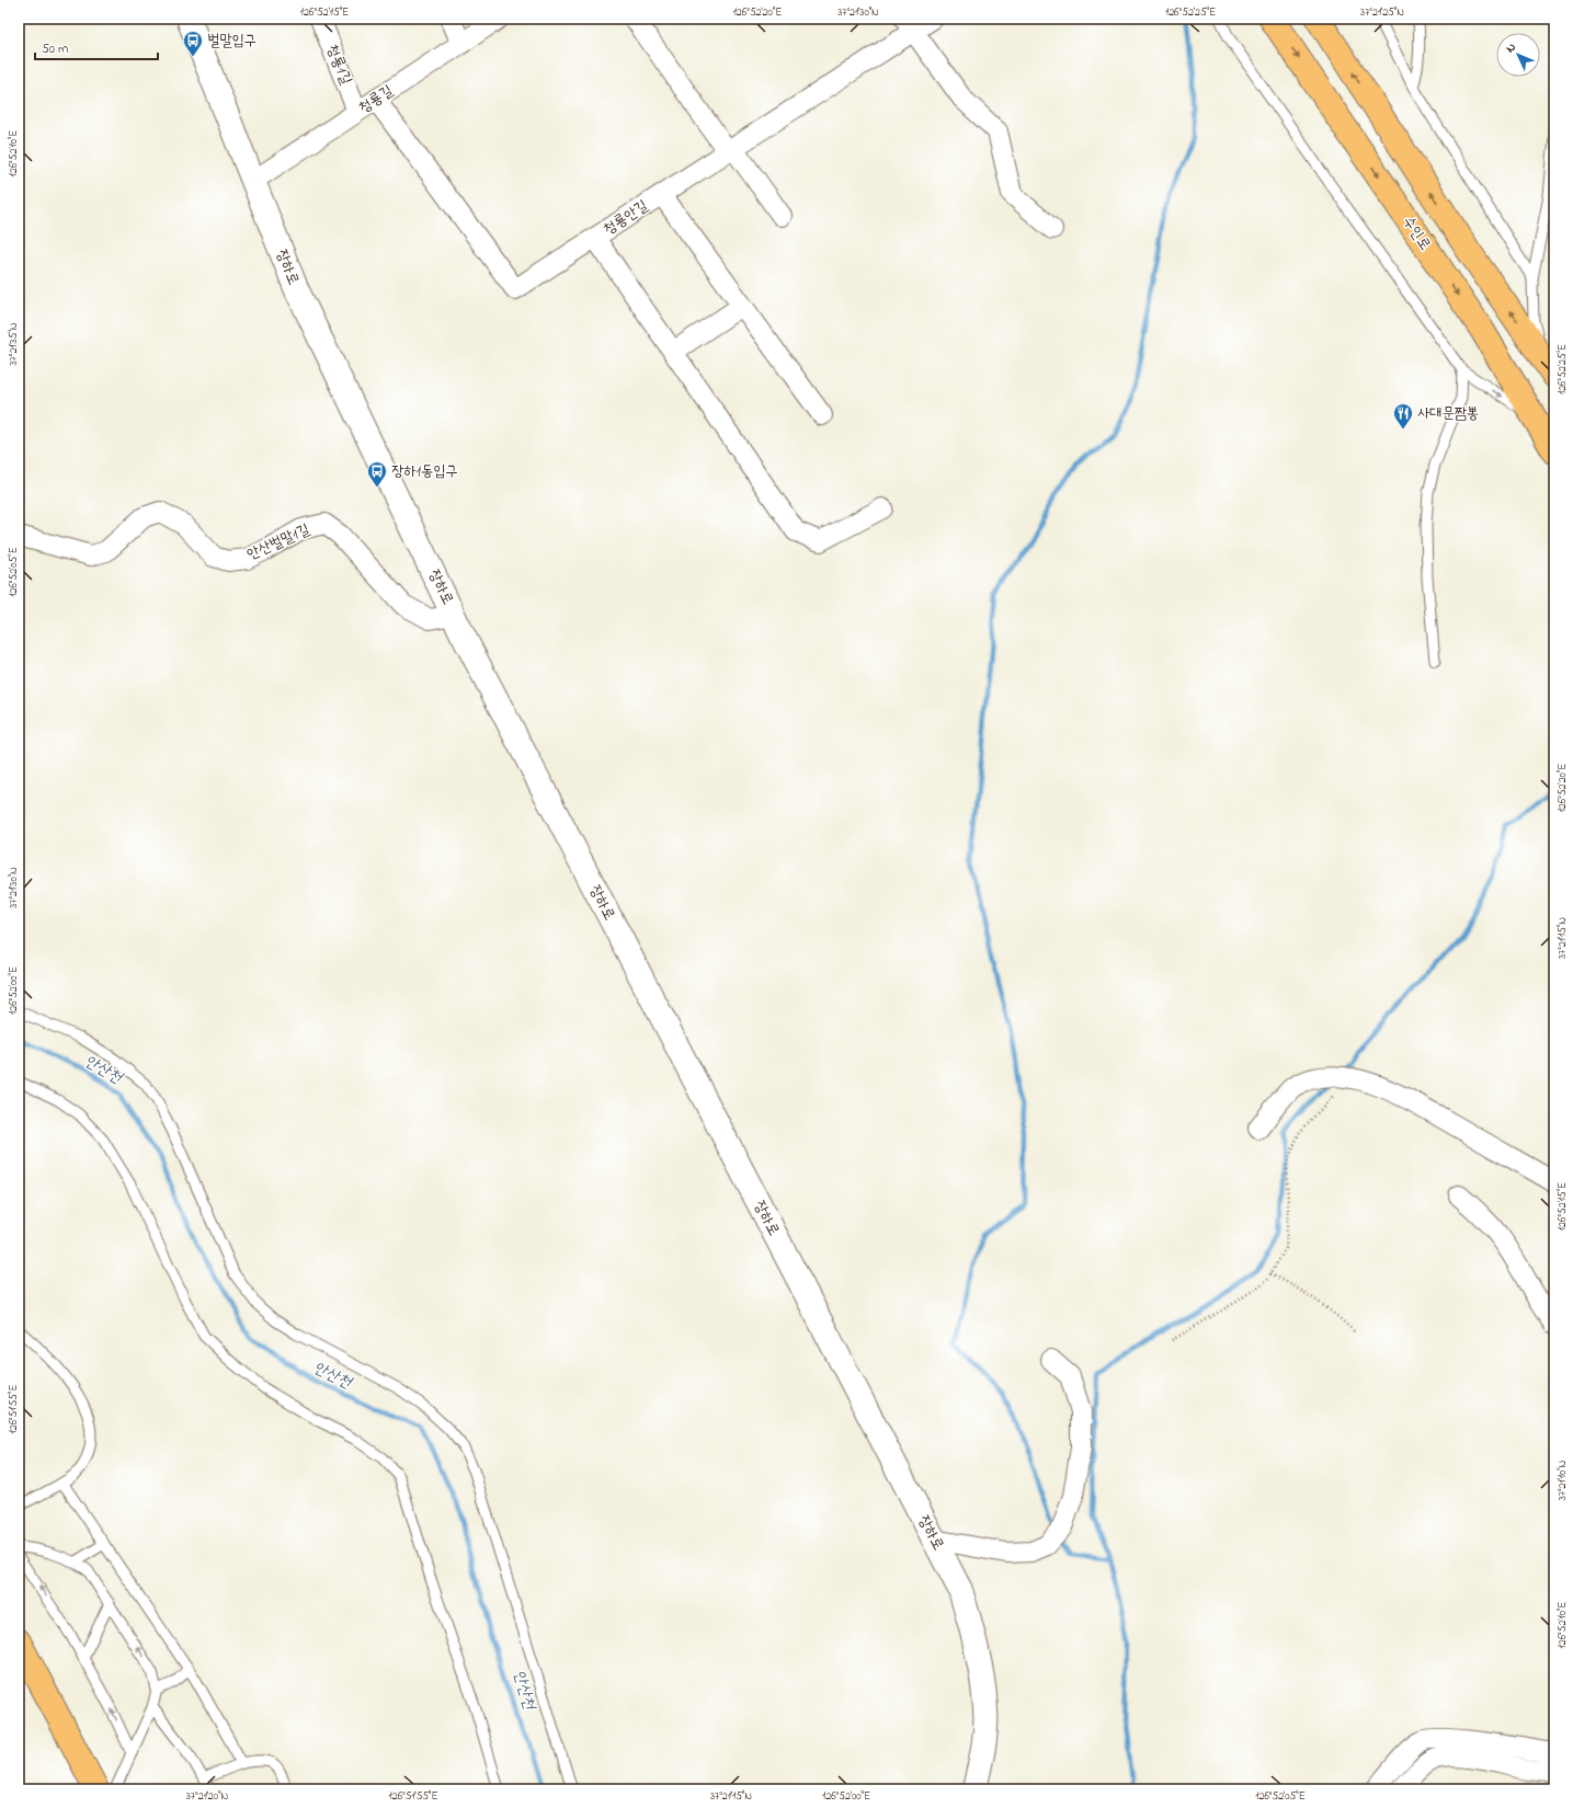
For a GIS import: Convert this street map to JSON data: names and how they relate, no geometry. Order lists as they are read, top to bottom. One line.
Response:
{"streets":{"main road":["수인로"],"street":["청룡1길","청룡길","청룡안길","장하로","안산벌말1길"]},"crossings":[["청룡1길","청룡길"],["청룡길","청룡안길"],["청룡길","장하로"],["장하로","안산벌말1길"]],"water":["안산천"],"places":{"bus stop":["벌말입구","장하1동입구"],"restaurant":["사대문짬뽕"]},"scale_bar":"50 m","north":"top left","coordinates":["126°52'15\"E","126°52'20\"E","37°21'30\"N","126°52'25\"E","37°21'25\"N","126°52'10\"E","37°21'35\"N","126°52'05\"E","37°21'15\"N","126°52'00\"E","126°51'55\"E","37°21'10\"N","37°21'20\"N"]}
